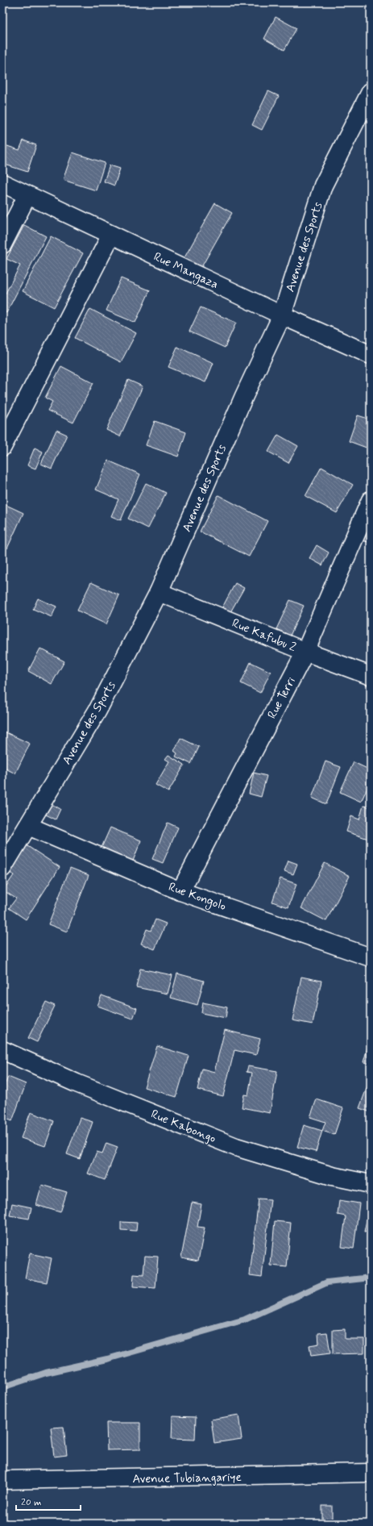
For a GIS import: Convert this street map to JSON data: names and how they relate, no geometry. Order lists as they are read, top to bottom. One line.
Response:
{"streets":{"street":["Avenue des Sports","Rue Mangaza","Rue Kafubu 2","Rue Terri","Rue Kongolo","Rue Kabongo","Avenue Tubiangariye"]},"crossings":[["Avenue des Sports","Rue Mangaza"],["Avenue des Sports","Rue Kafubu 2"],["Avenue des Sports","Rue Kongolo"],["Rue Kafubu 2","Rue Terri"],["Rue Terri","Rue Kongolo"]],"scale_bar":"20 m"}
